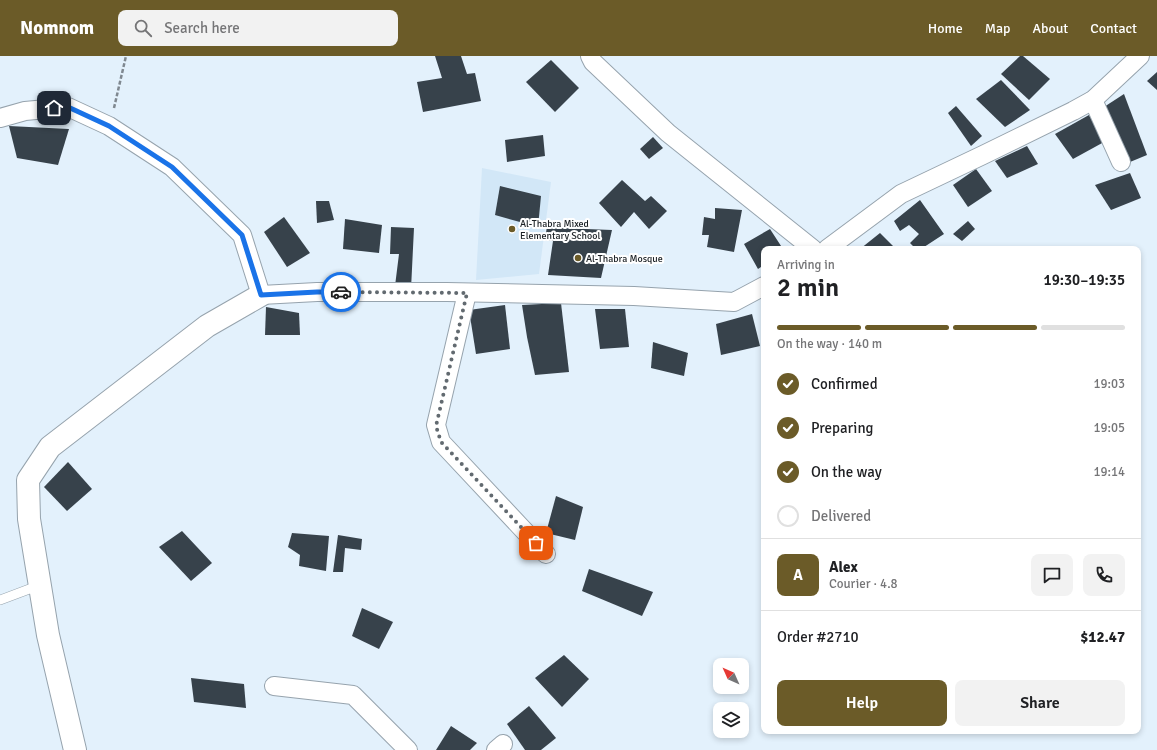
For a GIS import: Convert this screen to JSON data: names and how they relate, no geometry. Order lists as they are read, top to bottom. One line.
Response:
{"places":["Al-Thabra Mixed Elementary School","Al-Thabra Mosque"],"north":"top left","page":{"header":"Nomnom","search":"Search here","nav":["Home","Map","About","Contact"],"heading":["2 min","Arriving in","19:30–19:35"],"panel":["Alex","Courier · 4.8","Order #2710","$12.47"],"bar":"On the way · 140 m","list":[["Confirmed","19:03"],["Preparing","19:05"],["On the way","19:14"],"Delivered"],"round":"A","buttons":["Help","Share"]}}
